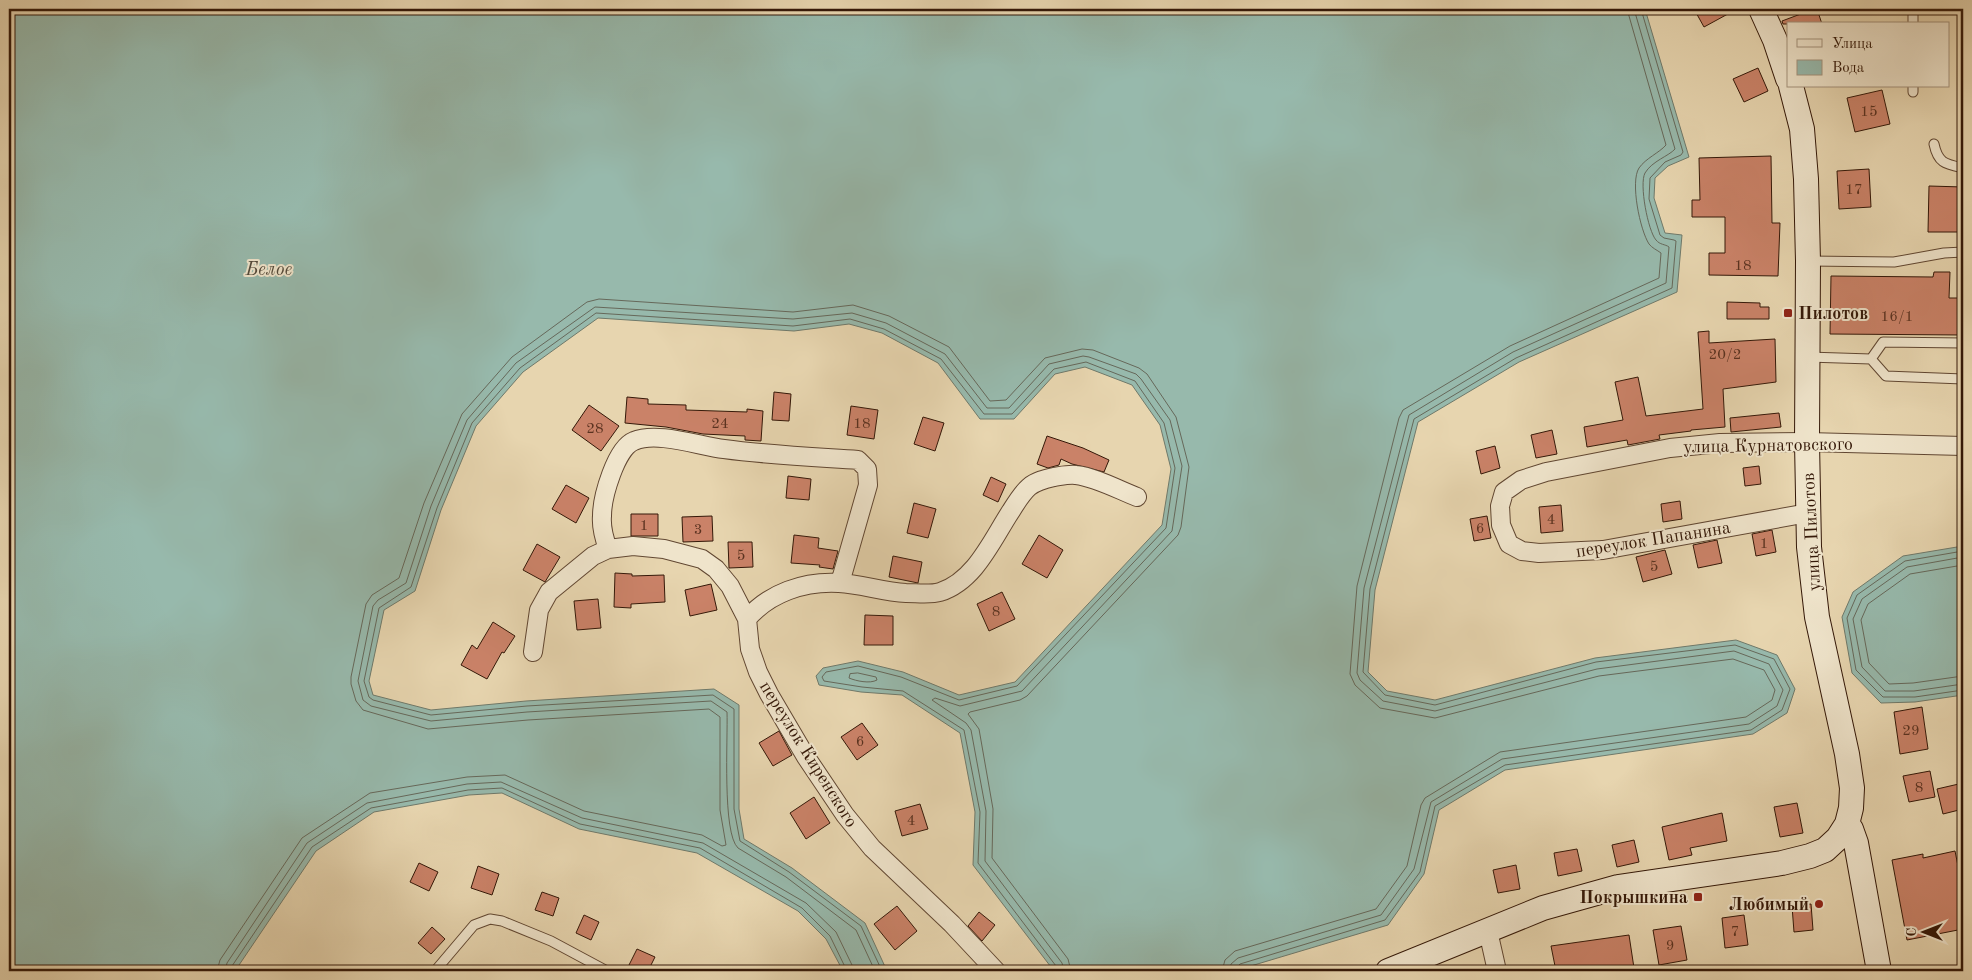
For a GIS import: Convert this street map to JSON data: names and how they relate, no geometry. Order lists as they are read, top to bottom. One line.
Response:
{"streets":{"street":["улица Курнатовского","улица Пилотов","переулок Папанина","переулок Киренского"]},"crossings":[["улица Курнатовского","улица Пилотов"],["улица Курнатовского","переулок Папанина"],["улица Пилотов","переулок Папанина"]],"water":["Белое"],"places":{"transit":["Пилотов","Покрышкина"],"other":["Любимый"]},"house_numbers":["15","17","18","16/1","20/2","24","18","28","4","1","6","3","1","5","5","8","29","6","8","4","7","9"],"legend":["Улица","Вода"],"north":"left"}
